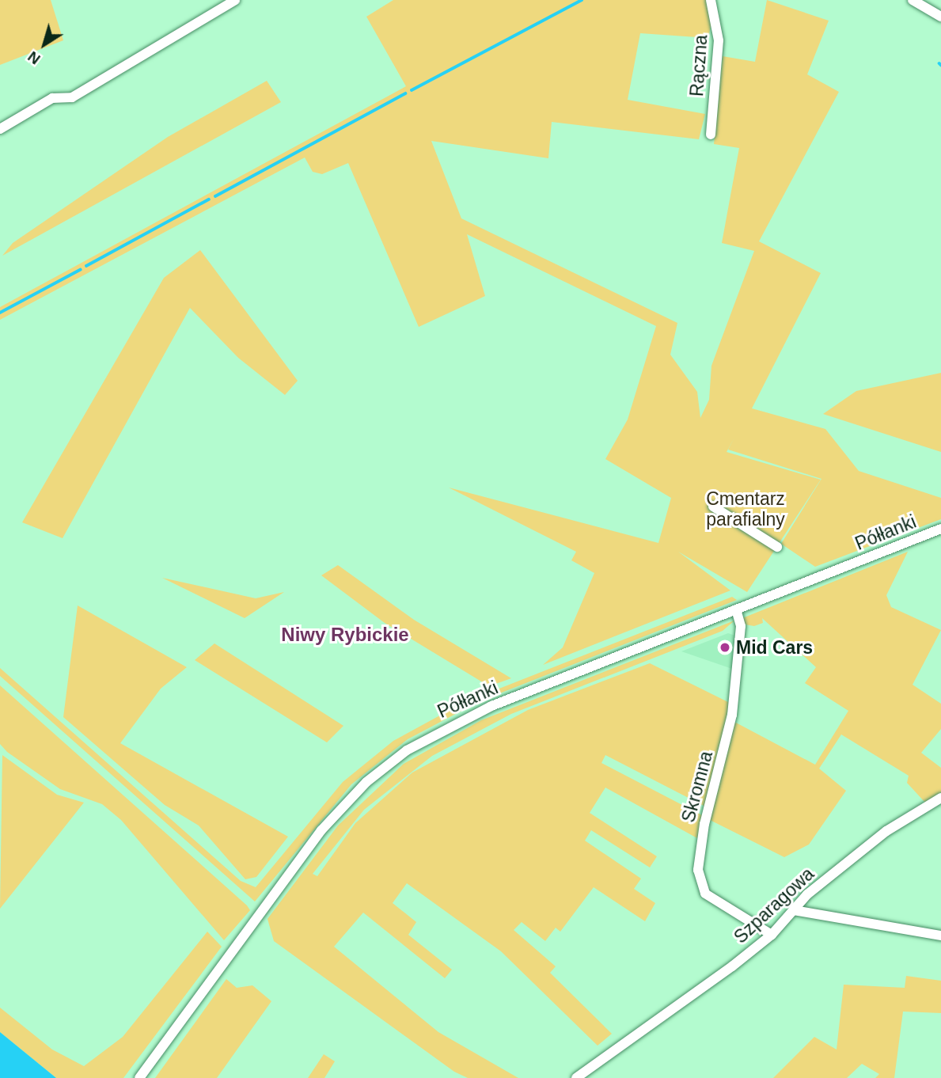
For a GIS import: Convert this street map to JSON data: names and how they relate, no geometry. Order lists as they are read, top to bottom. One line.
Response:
{"streets":{"street":["Rączna","Półłanki","Skromna","Szparagowa"]},"crossings":[["Półłanki","Skromna"],["Skromna","Szparagowa"]],"districts":["Niwy Rybickie"],"parks":["Cmentarz parafialny"],"places":["Mid Cars"],"north":"bottom left"}
